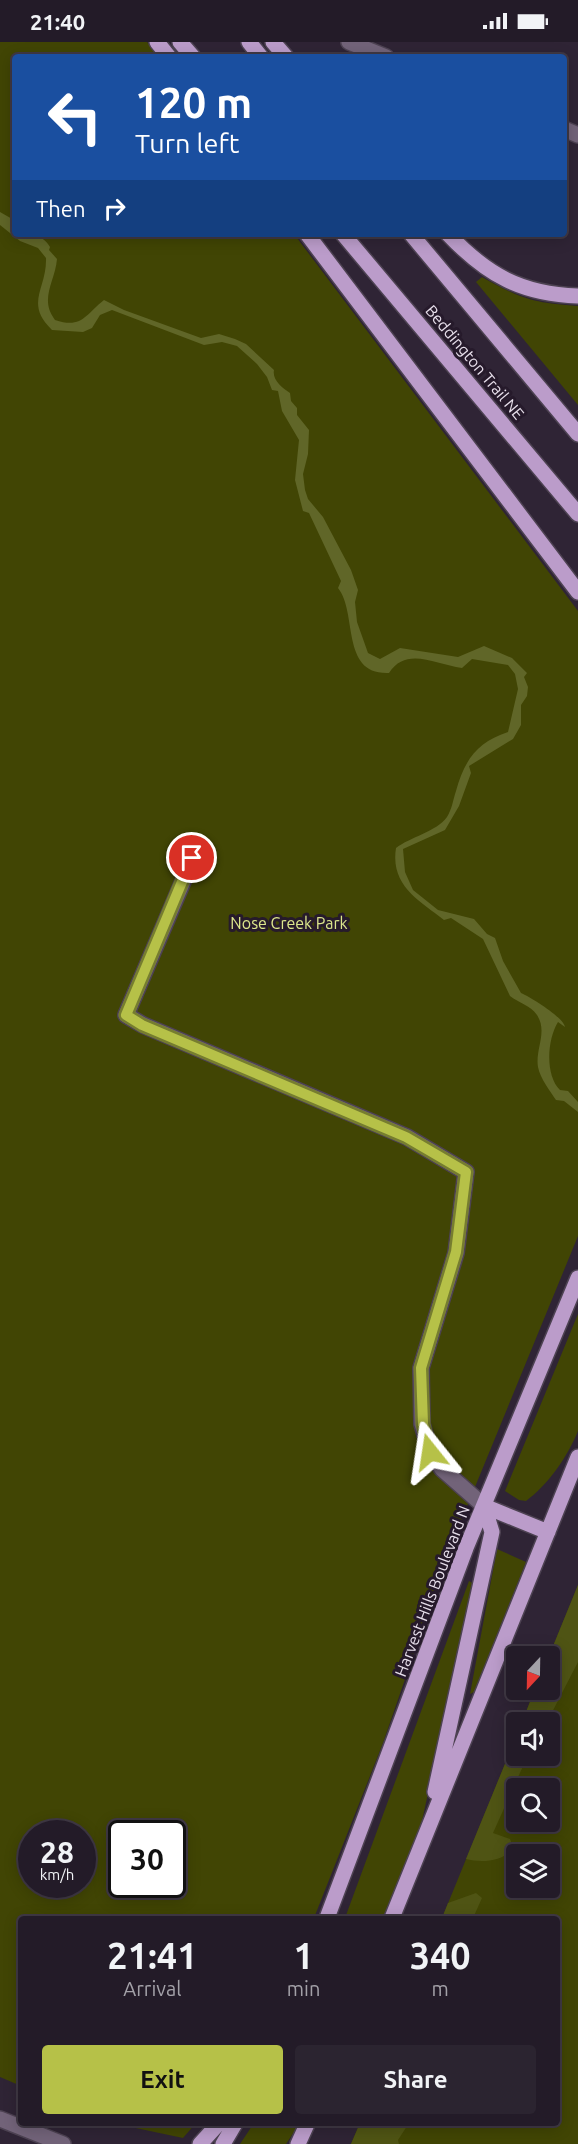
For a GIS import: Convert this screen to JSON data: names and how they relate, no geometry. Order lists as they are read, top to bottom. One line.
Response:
{"streets":{"main road":["Beddington Trail NE","Harvest Hills Boulevard N"]},"parks":["Nose Creek Park"],"north":"bottom","page":{"status":"21:40","turn":["120 m","Turn left"],"then":"Then","speed":"28 km/h","limit":"30","eta":["21:41","Arrival","1","min","340","m"],"buttons":["Exit","Share"]}}
